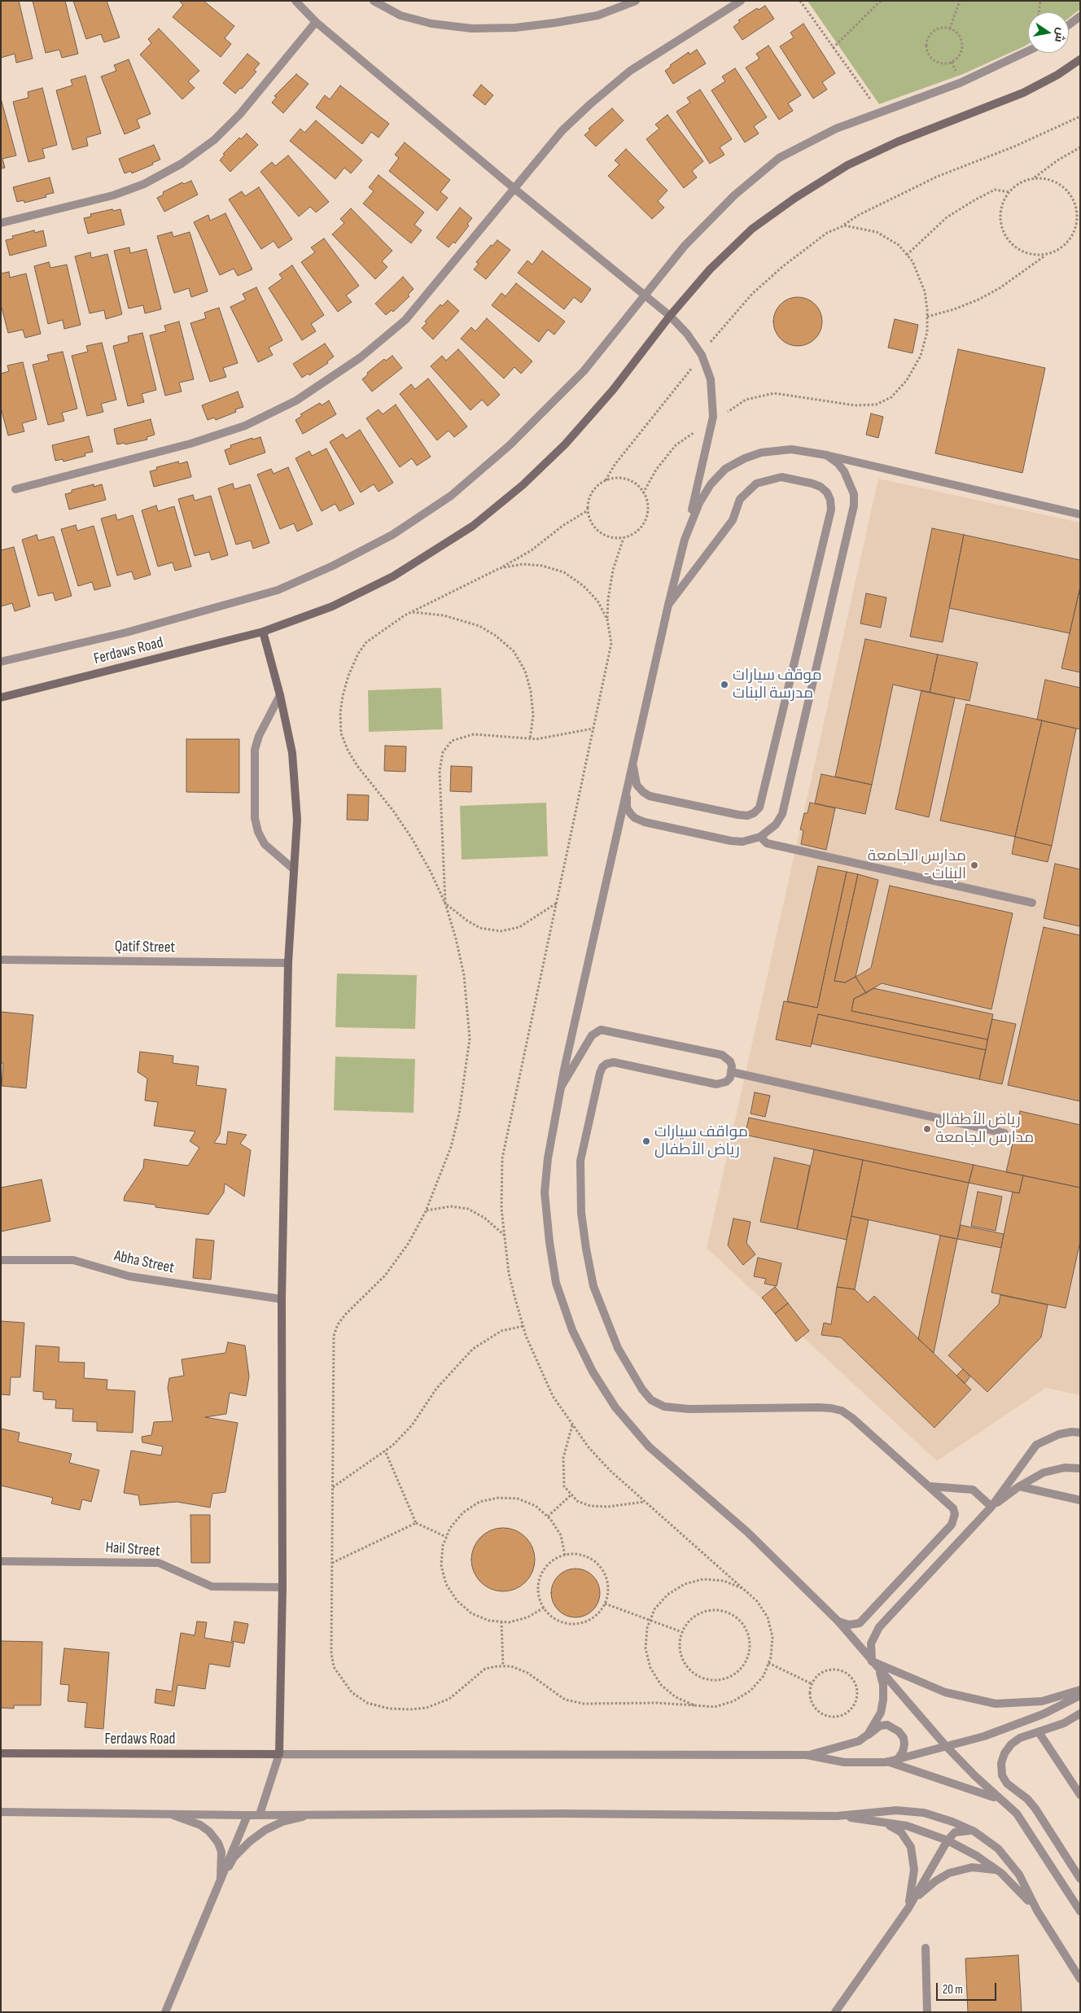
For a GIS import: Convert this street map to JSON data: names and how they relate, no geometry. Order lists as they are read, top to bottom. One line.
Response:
{"streets":{"street":["Ferdaws Road","Qatif Street","Abha Street","Hail Street"]},"places":["موقف سيارات مدرسة البنات","مدارس الجامعة - البنات","رياض الأطفال مدارس الجامعة","مواقف سيارات رياض الأطفال"],"scale_bar":"20 m","north":"right"}
